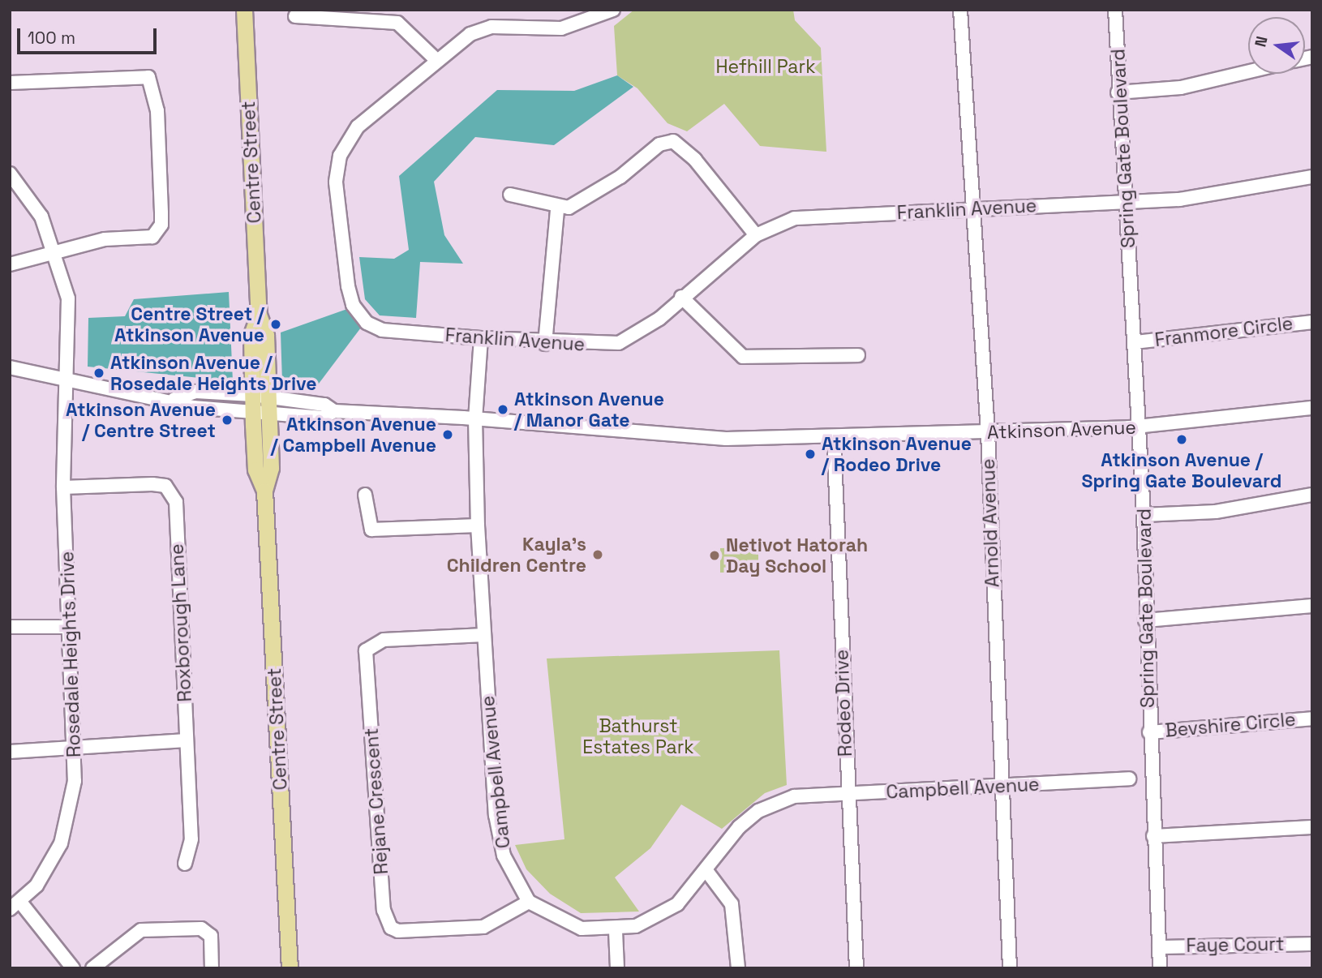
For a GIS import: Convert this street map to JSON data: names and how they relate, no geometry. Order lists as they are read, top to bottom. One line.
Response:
{"streets":{"main road":["Centre Street"],"street":["Spring Gate Boulevard","Franklin Avenue","Franmore Circle","Atkinson Avenue","Arnold Avenue","Roxborough Lane","Rosedale Heights Drive","Rodeo Drive","Bevshire Circle","Campbell Avenue","Rejane Crescent","Faye Court"]},"crossings":[["Spring Gate Boulevard","Franklin Avenue"],["Spring Gate Boulevard","Franmore Circle"],["Spring Gate Boulevard","Atkinson Avenue"],["Spring Gate Boulevard","Bevshire Circle"],["Spring Gate Boulevard","Faye Court"],["Centre Street","Atkinson Avenue"],["Franklin Avenue","Arnold Avenue"],["Franklin Avenue","Campbell Avenue"],["Atkinson Avenue","Arnold Avenue"],["Atkinson Avenue","Rosedale Heights Drive"],["Atkinson Avenue","Rodeo Drive"],["Atkinson Avenue","Campbell Avenue"],["Arnold Avenue","Campbell Avenue"],["Roxborough Lane","Rosedale Heights Drive"],["Rodeo Drive","Campbell Avenue"],["Campbell Avenue","Rejane Crescent"]],"parks":["Hefhill Park","Bathurst Estates Park"],"places":["Centre Street / Atkinson Avenue","Atkinson Avenue / Rosedale Heights Drive","Atkinson Avenue / Manor Gate","Atkinson Avenue / Centre Street","Atkinson Avenue / Campbell Avenue","Atkinson Avenue / Spring Gate Boulevard","Atkinson Avenue / Rodeo Drive","Kayla's Children Centre","Netivot Hatorah Day School"],"scale_bar":"100 m","north":"left"}
